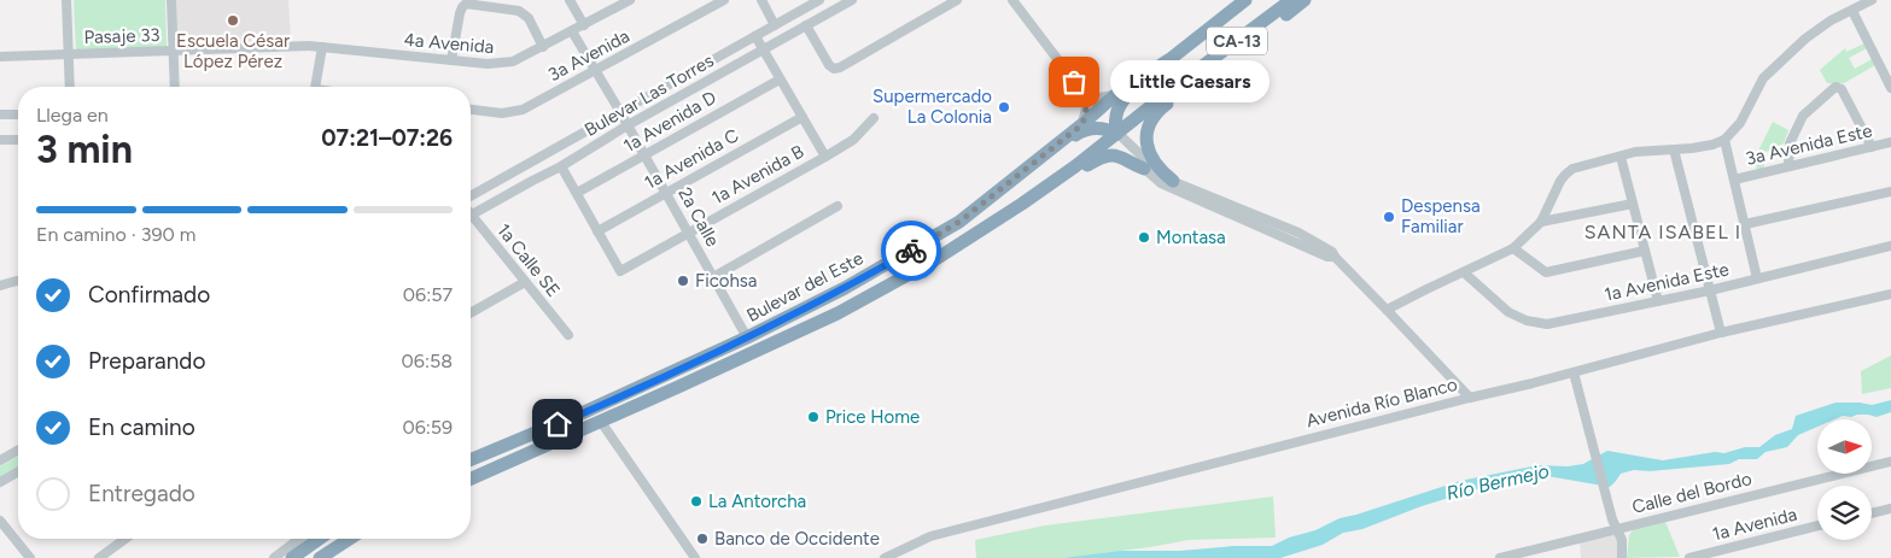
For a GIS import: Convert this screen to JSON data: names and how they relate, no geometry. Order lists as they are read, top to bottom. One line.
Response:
{"streets":{"highway":["CA-13","Bulevar del Este"],"street":["Pasaje 33","4a Avenida","3a Avenida","Bulevar Las Torres","1a Avenida D","3a Avenida Este","1a Avenida C","1a Avenida B","2a Calle","1a Calle SE","1a Avenida Este","Avenida Río Blanco","Calle del Bordo","1a Avenida"]},"crossings":[["Pasaje 33","4a Avenida"],["4a Avenida","2a Calle"],["3a Avenida","2a Calle"],["Bulevar Las Torres","2a Calle"],["1a Avenida D","2a Calle"],["1a Avenida C","1a Avenida B"],["1a Avenida C","2a Calle"],["1a Avenida B","2a Calle"],["2a Calle","Bulevar del Este"]],"districts":["SANTA ISABEL I"],"water":["Río Bermejo"],"places":["Escuela César López Pérez","Little Caesars","Supermercado La Colonia","Despensa Familiar","Montasa","Ficohsa","Price Home","La Antorcha","Banco de Occidente"],"north":"right","page":{"bubble":"Little Caesars","heading":["3 min","Llega en","07:21–07:26"],"bar":"En camino · 390 m","list":[["Confirmado","06:57"],["Preparando","06:58"],["En camino","06:59"],"Entregado"]}}
